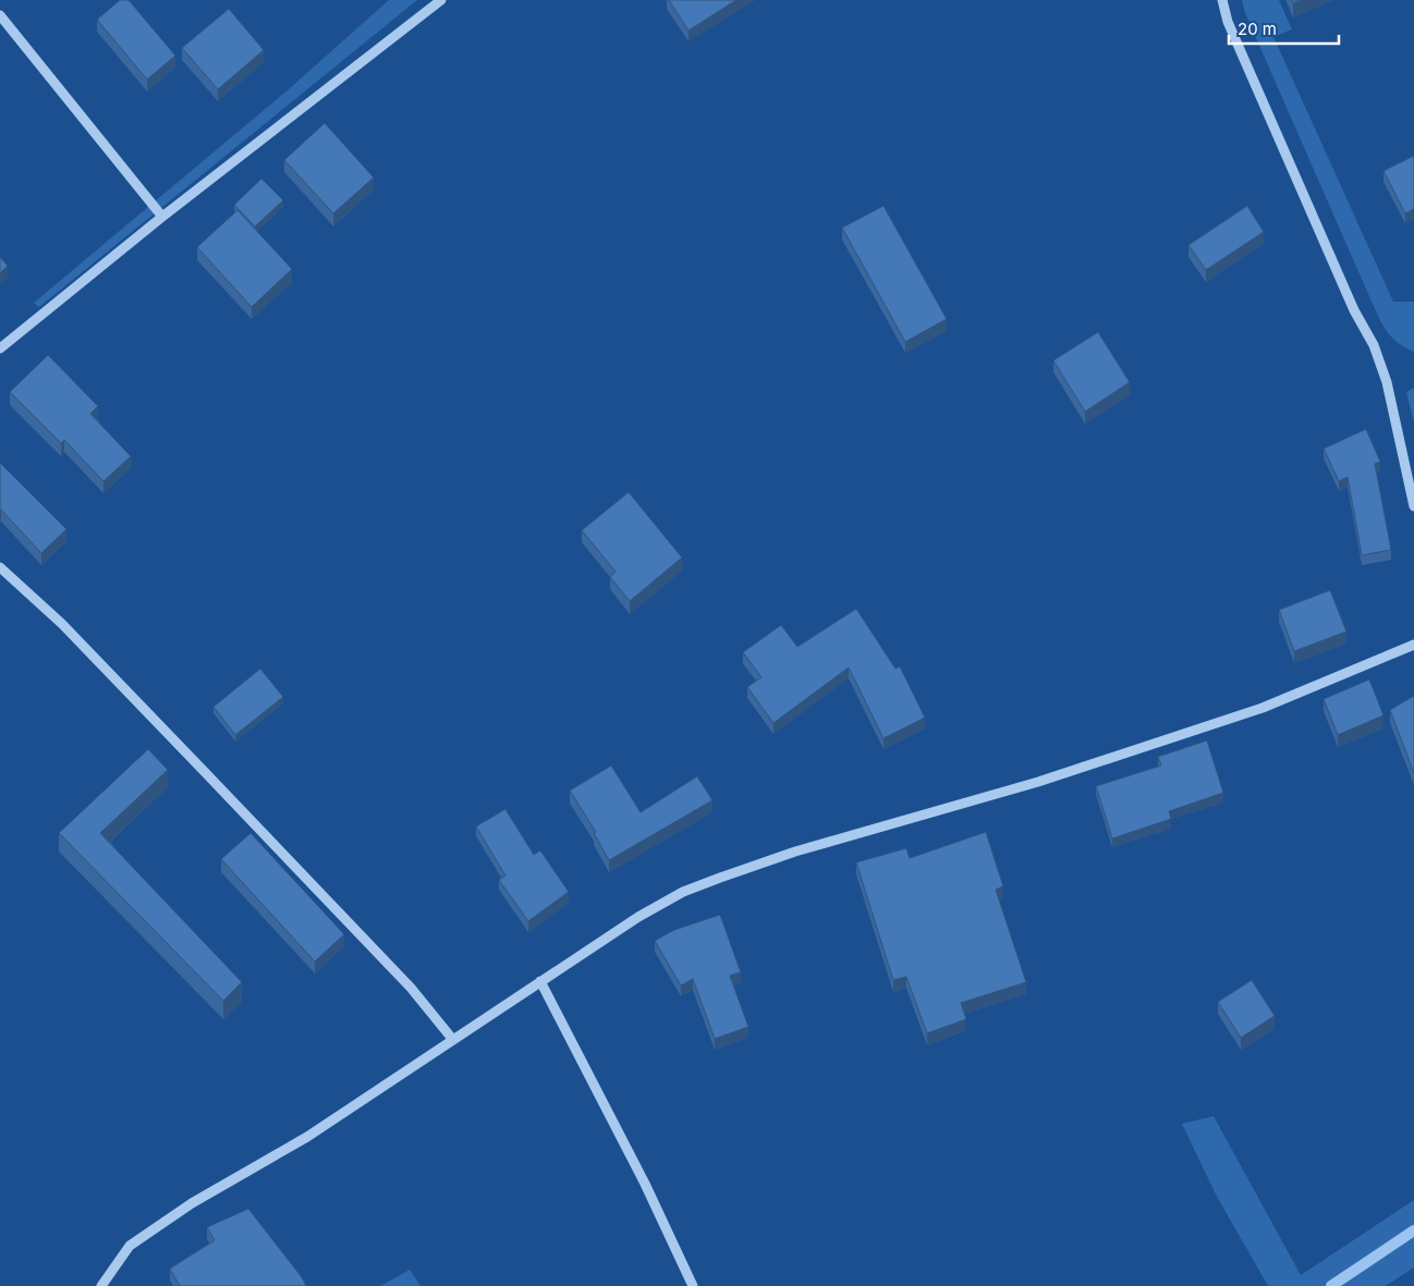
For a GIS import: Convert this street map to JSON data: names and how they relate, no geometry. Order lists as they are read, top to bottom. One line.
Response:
{"scale_bar":"20 m"}
